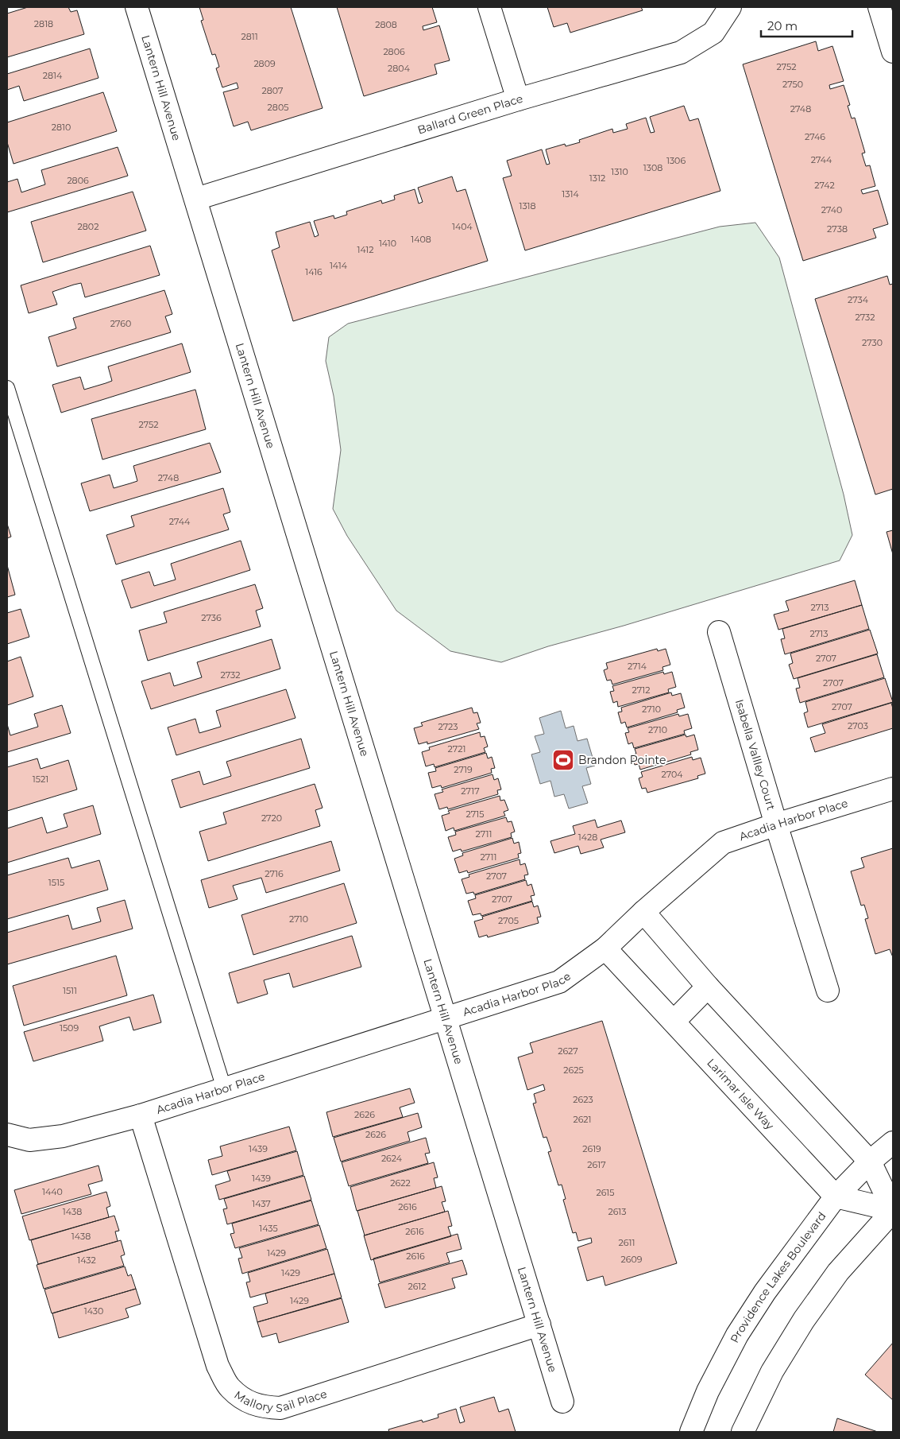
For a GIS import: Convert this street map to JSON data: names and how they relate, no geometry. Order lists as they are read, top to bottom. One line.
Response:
{"streets":{"street":["Lantern Hill Avenue","Ballard Green Place","Isabella Vallley Court","Acadia Harbor Place","Larimar Isle Way","Providence Lakes Boulevard","Mallory Sail Place"]},"crossings":[["Lantern Hill Avenue","Ballard Green Place"],["Lantern Hill Avenue","Acadia Harbor Place"],["Lantern Hill Avenue","Mallory Sail Place"],["Isabella Vallley Court","Acadia Harbor Place"],["Acadia Harbor Place","Larimar Isle Way"],["Acadia Harbor Place","Mallory Sail Place"],["Larimar Isle Way","Providence Lakes Boulevard"]],"places":{"sports":["Brandon Pointe"]},"house_numbers":["2818","2808","2811","2806","2809","2752","2804","2814","2750","2807","2805","2748","2810","2746","2744","1306","1308","1310","1312","2806","2742","1314","1318","2740","2802","1404","2738","1408","1410","1412","1414","1416","2734","2732","2760","2730","2752","2748","2744","2713","2736","2713","2707","2714","2732","2707","2712","2707","2710","2703","2723","2710","2721","2719","2704","1521","2717","2715","2720","2711","1428","2711","2716","2707","1515","2707","2710","2705","1511","1509","2627","2625","2623","2626","2621","2626","1439","2619","2624","2617","1439","2622","1440","2615","1437","2616","1438","2613","1435","2616","1438","2611","1429","2616","2609","1432","1429","2612","1429","1430"],"scale_bar":"20 m"}
